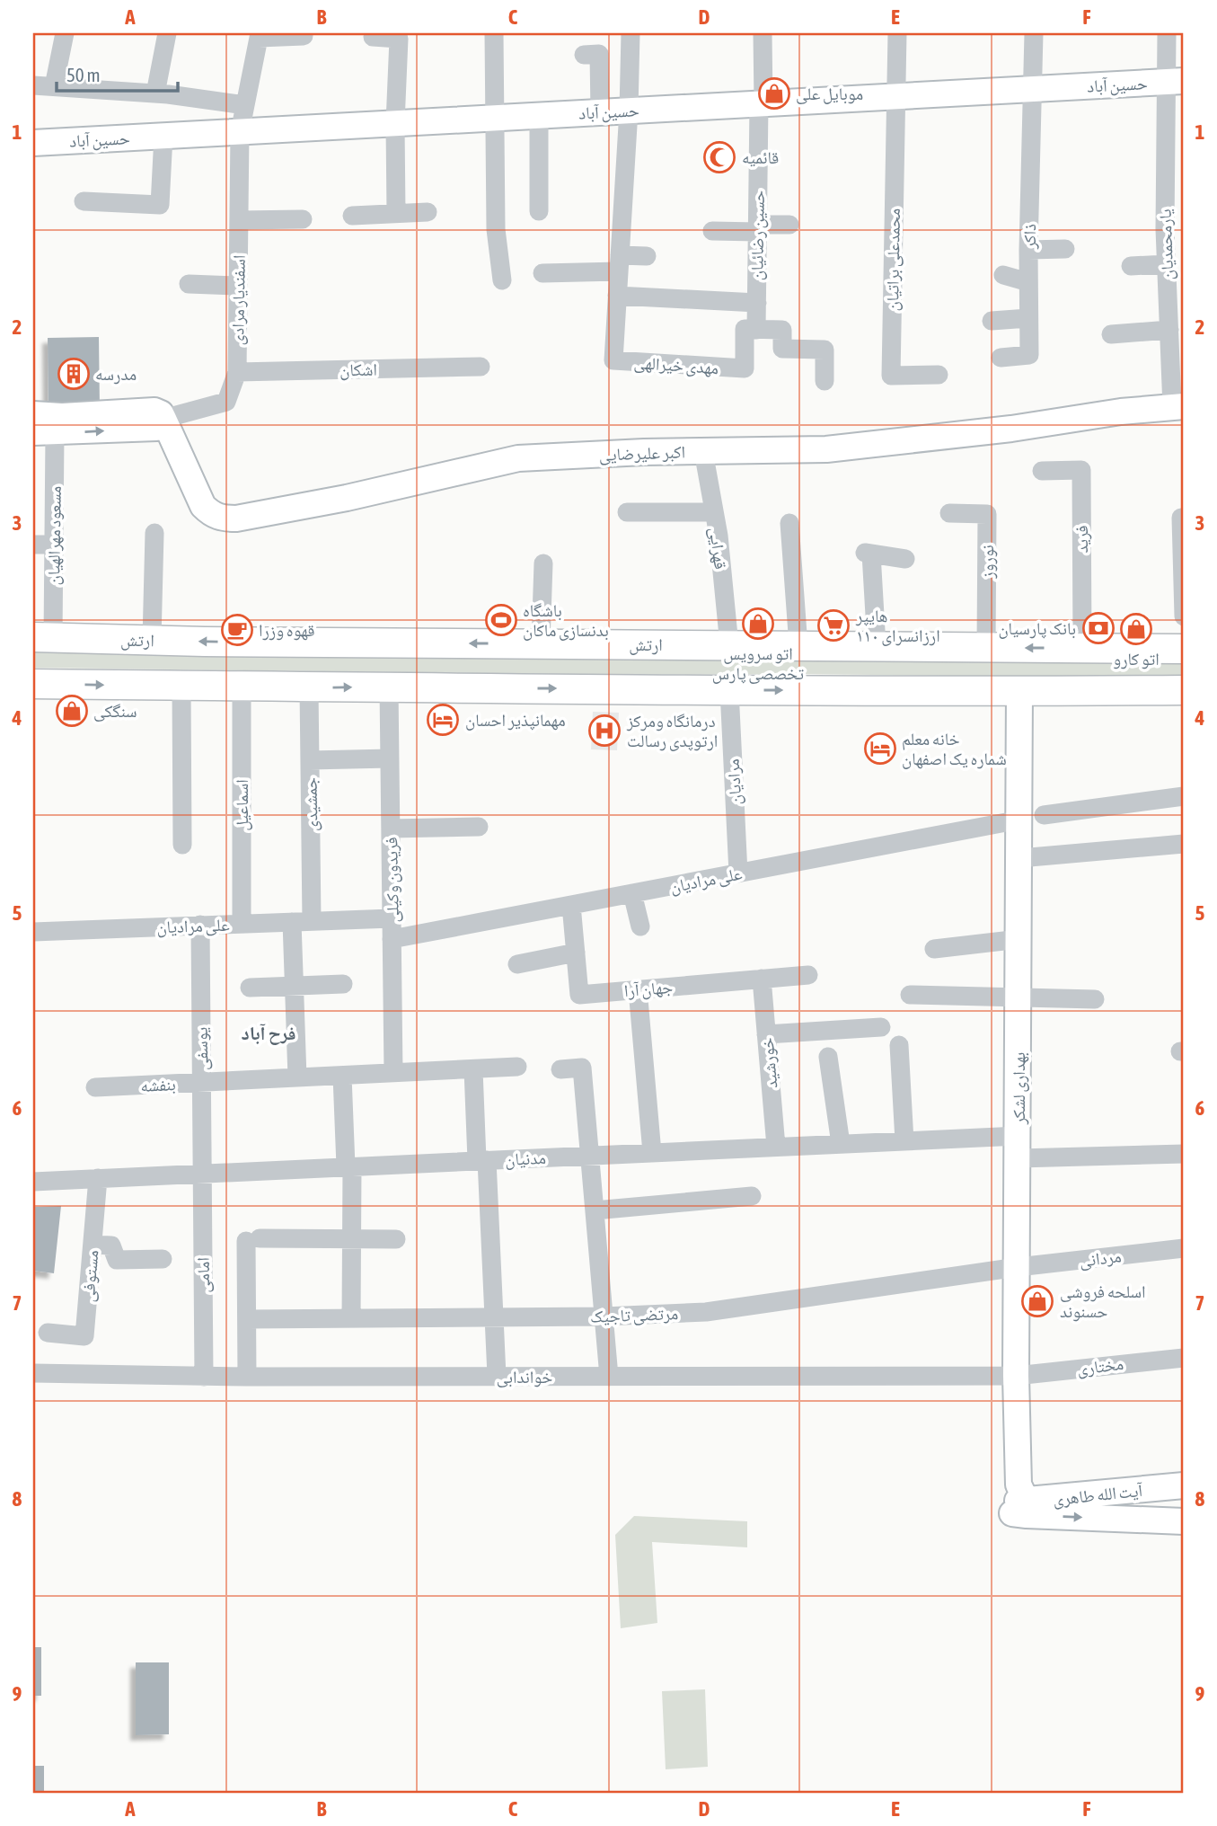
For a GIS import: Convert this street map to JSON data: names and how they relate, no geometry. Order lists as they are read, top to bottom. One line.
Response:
{"streets":{"main road":["ارتش"],"street":["حسین آباد","حسین رضائیان","ذاکر","یارمحمدیان","محمدعلی براتیان","اسفندیار مرادی","مهدی خیرالهی","اشکان","اکبر علیرضایی","مسعود مهرالهیان","فرید","قهرایی","نوروز","مرادیان","جمشیدی","اسماعیل","فریدون وکیلی","علی مرادیان","جهان آرا","یوسفی","خورشید","بنفشه","بهداری لشکر","مدنیان","مردانی","امامی","مستوفی","مرتضی تاجیک","مختاری","خواندابی","آیت الله طاهری"]},"crossings":[["حسین آباد","حسین رضائیان"],["حسین آباد","ذاکر"],["حسین آباد","یارمحمدیان"],["حسین آباد","محمدعلی براتیان"],["حسین آباد","اسفندیار مرادی"],["حسین آباد","مهدی خیرالهی"],["حسین رضائیان","مهدی خیرالهی"],["یارمحمدیان","اکبر علیرضایی"],["اسفندیار مرادی","اشکان"],["اسفندیار مرادی","اکبر علیرضایی"],["اسفندیار مرادی","مسعود مهرالهیان"],["اکبر علیرضایی","قهرایی"],["مسعود مهرالهیان","ارتش"],["فرید","ارتش"],["قهرایی","ارتش"],["نوروز","ارتش"],["مرادیان","علی مرادیان"],["جمشیدی","علی مرادیان"],["اسماعیل","علی مرادیان"],["فریدون وکیلی","علی مرادیان"],["فریدون وکیلی","بنفشه"],["علی مرادیان","جهان آرا"],["علی مرادیان","یوسفی"],["علی مرادیان","بهداری لشکر"],["جهان آرا","خورشید"],["یوسفی","بنفشه"],["یوسفی","مدنیان"],["یوسفی","امامی"],["خورشید","مدنیان"],["بهداری لشکر","مدنیان"],["بهداری لشکر","مردانی"],["بهداری لشکر","مرتضی تاجیک"],["بهداری لشکر","مختاری"],["بهداری لشکر","خواندابی"],["بهداری لشکر","آیت الله طاهری"],["مدنیان","امامی"],["مدنیان","مستوفی"],["مردانی","مرتضی تاجیک"],["امامی","خواندابی"],["مختاری","خواندابی"]],"districts":["فرح آباد"],"places":{"shop":["موبایل علی","اتو سرویس تخصصی پارس","اتو کارو","سنگکی","اسلحه فروشی حسنوند"],"mosque":["قائمیه"],"building":["مدرسه"],"sports":["باشگاه بدنسازی ماکان"],"supermarket":["هایپر ارزانسرای ۱۱۰"],"bank":["بانک پارسیان"],"cafe":["قهوه وزرا"],"hotel":["مهمانپذیر احسان","خانه معلم شماره یک اصفهان"],"hospital":["درمانگاه ومرکز ارتوپدی رسالت"]},"scale_bar":"50 m","grid":{"columns":["A","B","C","D","E","F"],"rows":["1","2","3","4","5","6","7","8","9"]}}
